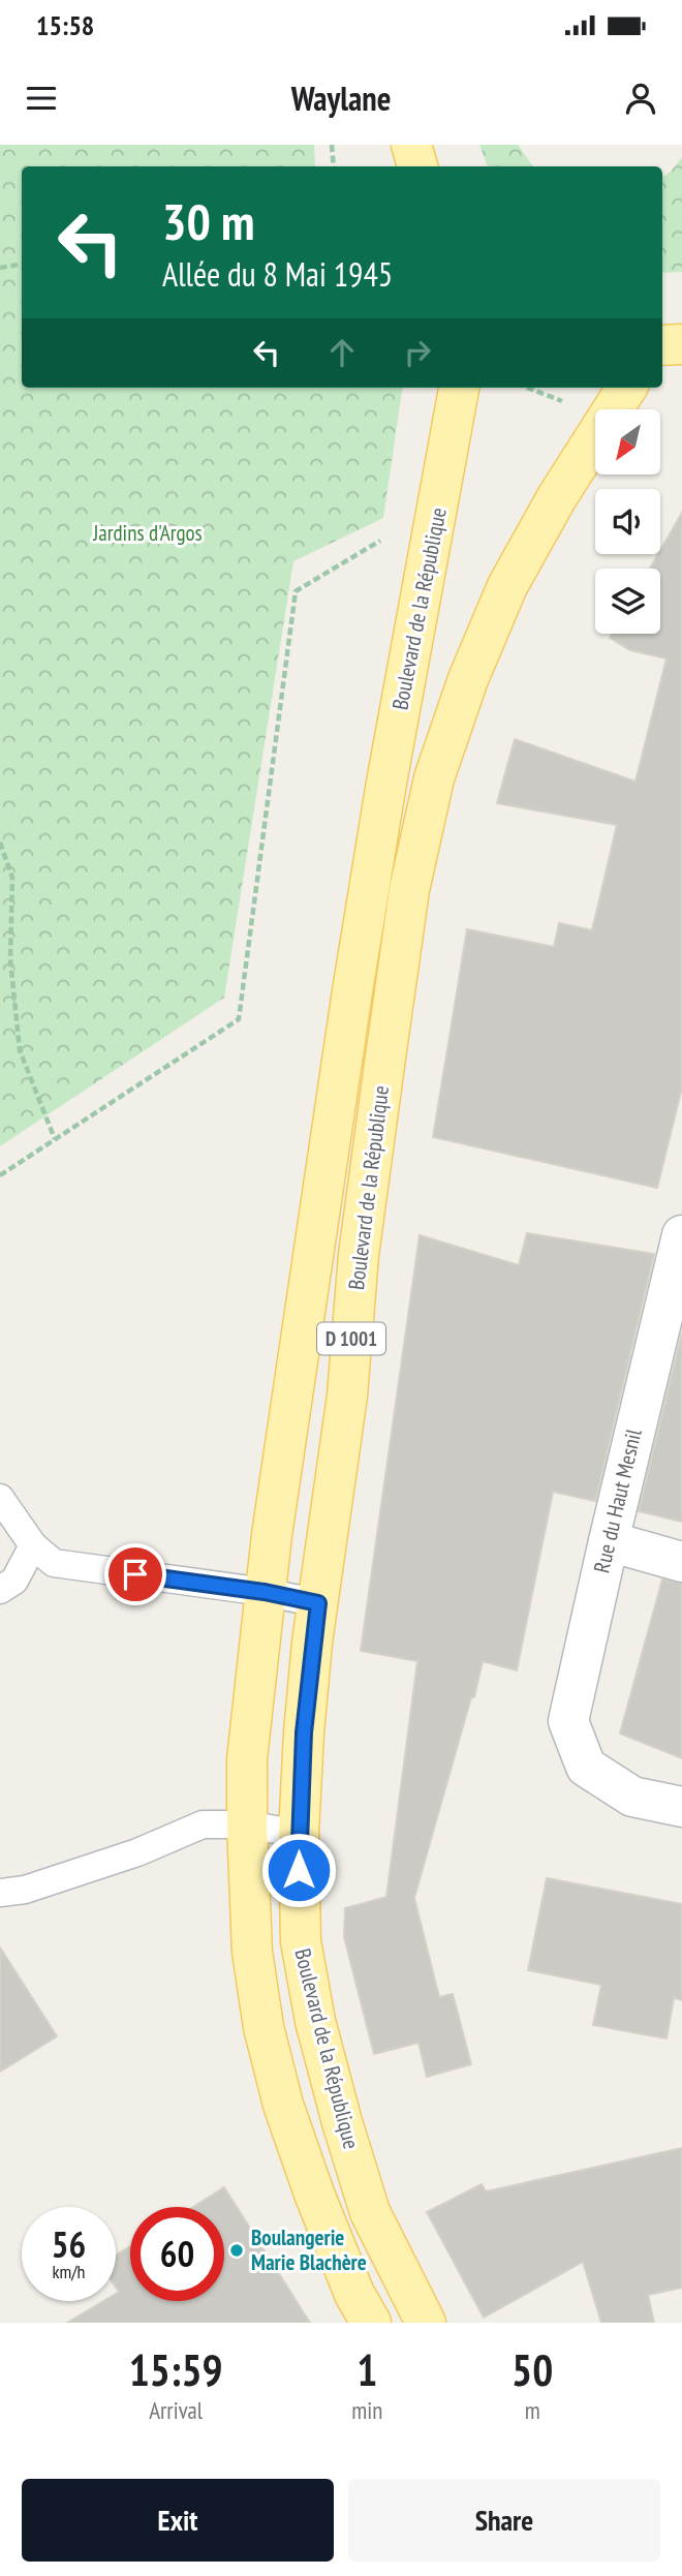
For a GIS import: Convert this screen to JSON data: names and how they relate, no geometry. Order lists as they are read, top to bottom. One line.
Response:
{"streets":{"main road":["Boulevard de la République","D 1001"],"street":["Rue du Haut Mesnil"]},"parks":["Jardins d'Argos"],"places":["Boulangerie Marie Blachère"],"north":"bottom left","page":{"status":"15:58","header":"Waylane","turn":["30 m","Allée du 8 Mai 1945"],"speed":"56 km/h","limit":"60","eta":["15:59","Arrival","1","min","50","m"],"buttons":["Exit","Share"]}}
